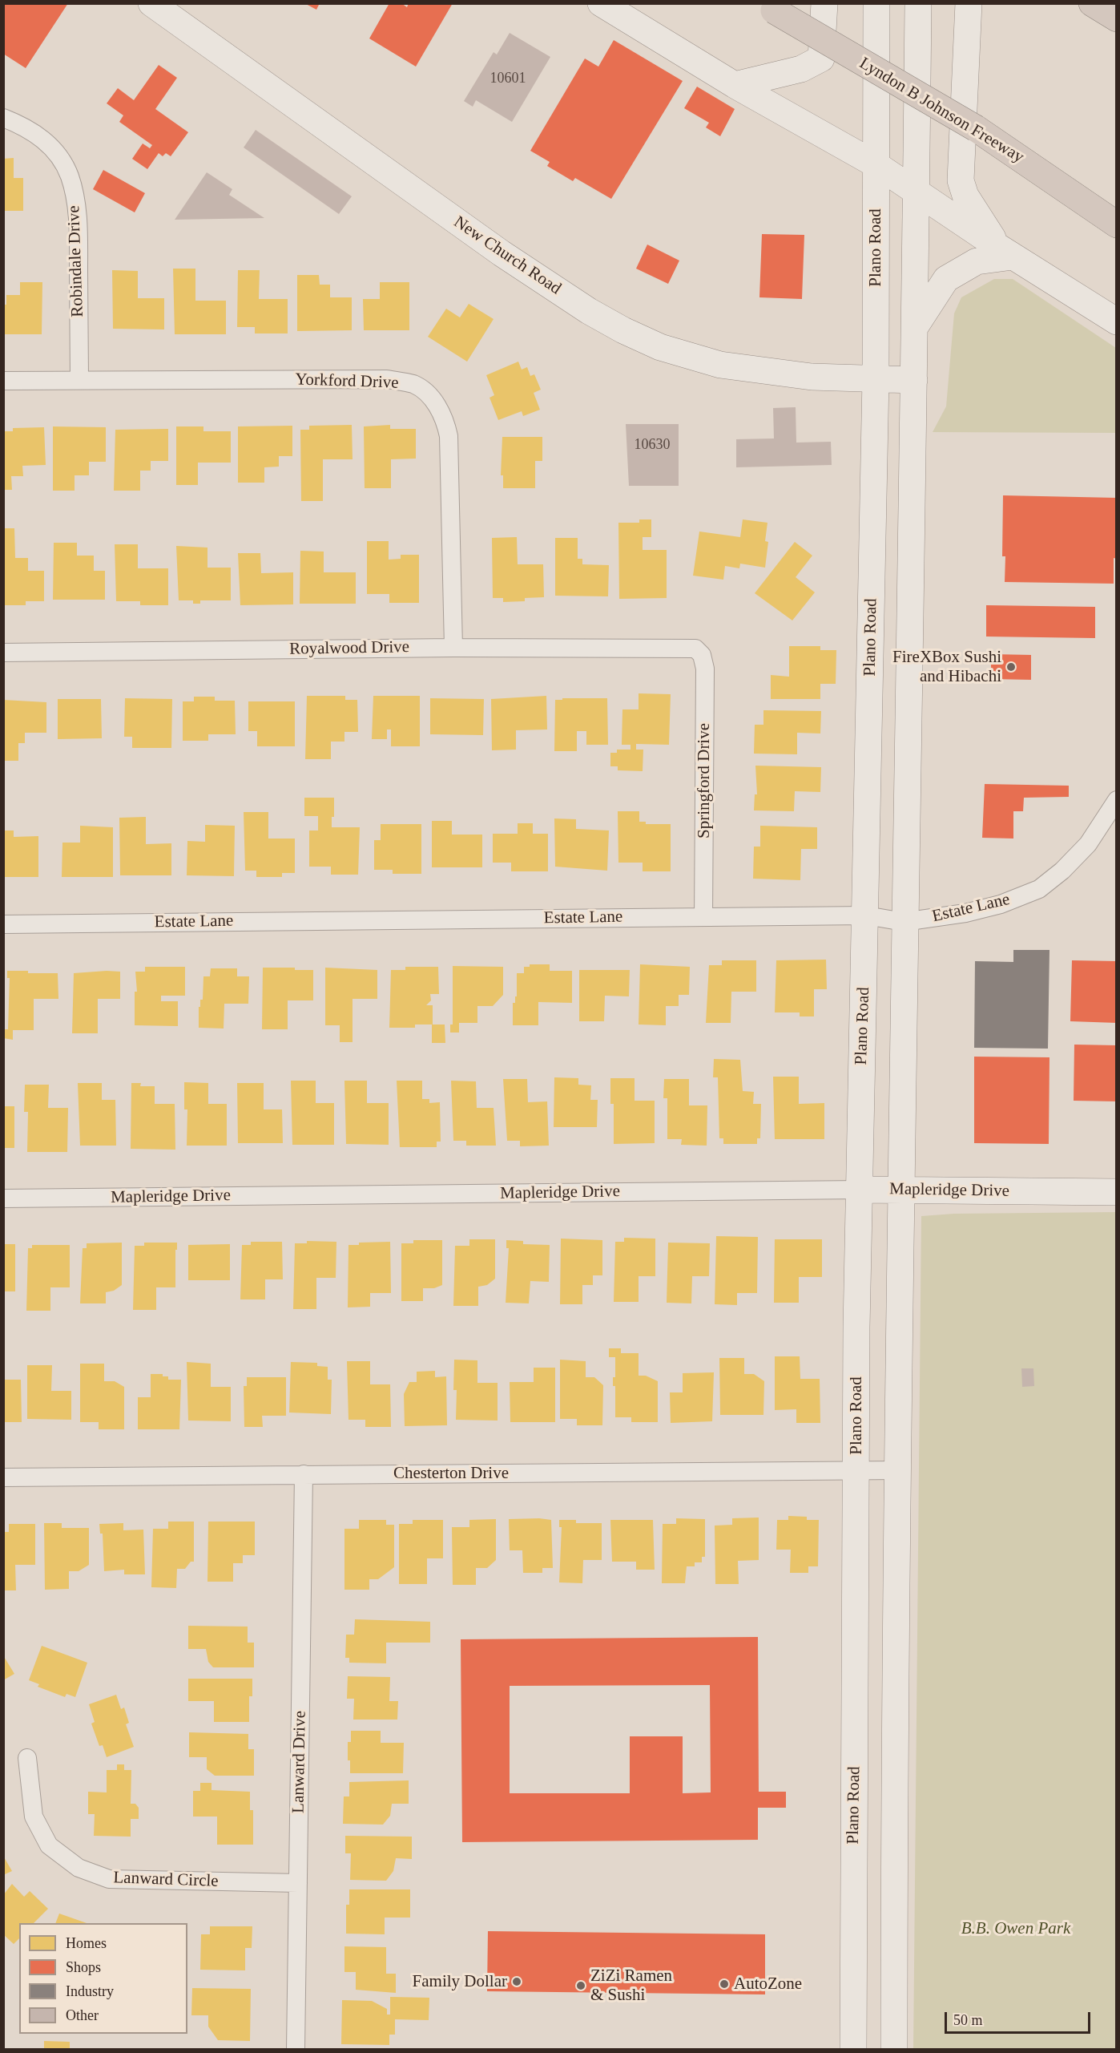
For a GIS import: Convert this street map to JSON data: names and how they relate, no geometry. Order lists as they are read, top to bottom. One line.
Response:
{"streets":{"highway":["Lyndon B Johnson Freeway"],"main road":["Plano Road","New Church Road","Mapleridge Drive"],"street":["Robindale Drive","Yorkford Drive","Royalwood Drive","Springford Drive","Estate Lane","Chesterton Drive","Lanward Drive","Lanward Circle"]},"crossings":[["Plano Road","New Church Road"],["Plano Road","Estate Lane"],["Plano Road","Mapleridge Drive"],["Plano Road","Chesterton Drive"],["Robindale Drive","Yorkford Drive"],["Yorkford Drive","Royalwood Drive"],["Royalwood Drive","Springford Drive"],["Springford Drive","Estate Lane"],["Chesterton Drive","Lanward Drive"],["Lanward Drive","Lanward Circle"]],"parks":["B.B. Owen Park"],"places":["FireXBox Sushi and Hibachi","Family Dollar","AutoZone","ZiZi Ramen & Sushi"],"house_numbers":["10601","10630"],"legend":["Homes","Shops","Industry","Other"],"scale_bar":"50 m"}
